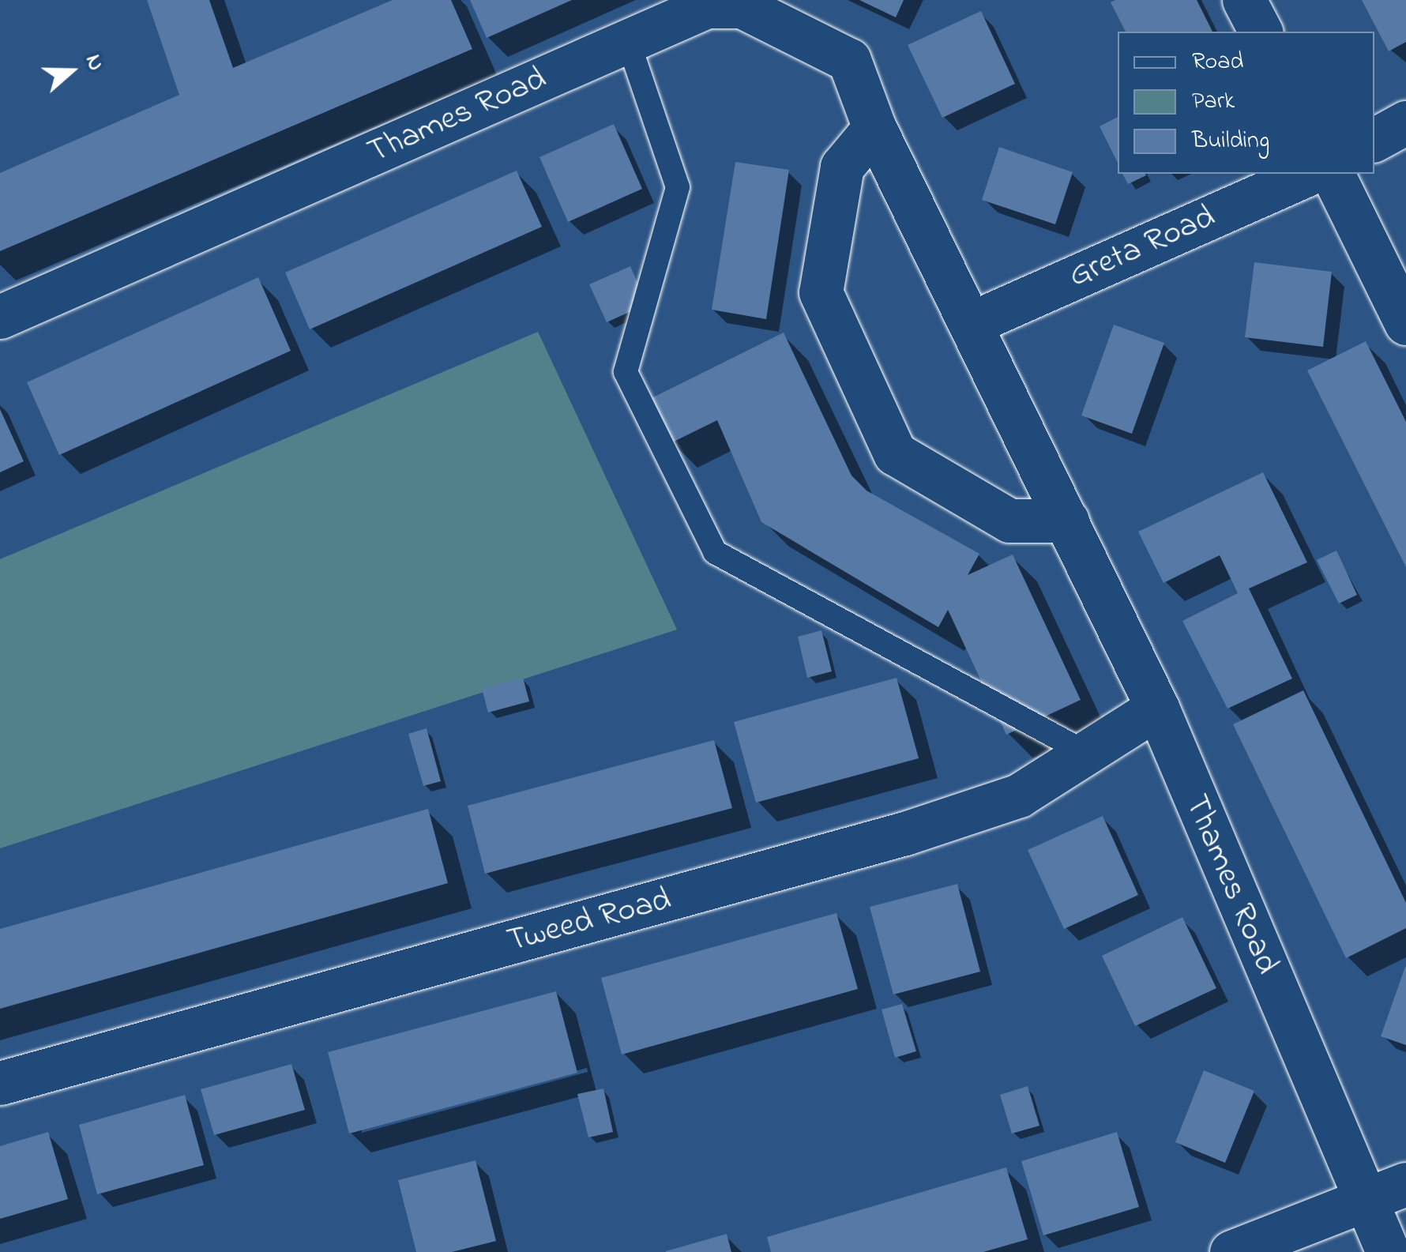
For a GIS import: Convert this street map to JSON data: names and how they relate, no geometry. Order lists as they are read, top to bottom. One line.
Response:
{"streets":{"street":["Thames Road","Greta Road","Tweed Road"]},"crossings":[["Thames Road","Greta Road"],["Thames Road","Tweed Road"]],"legend":["Road","Park","Building"],"north":"right"}
